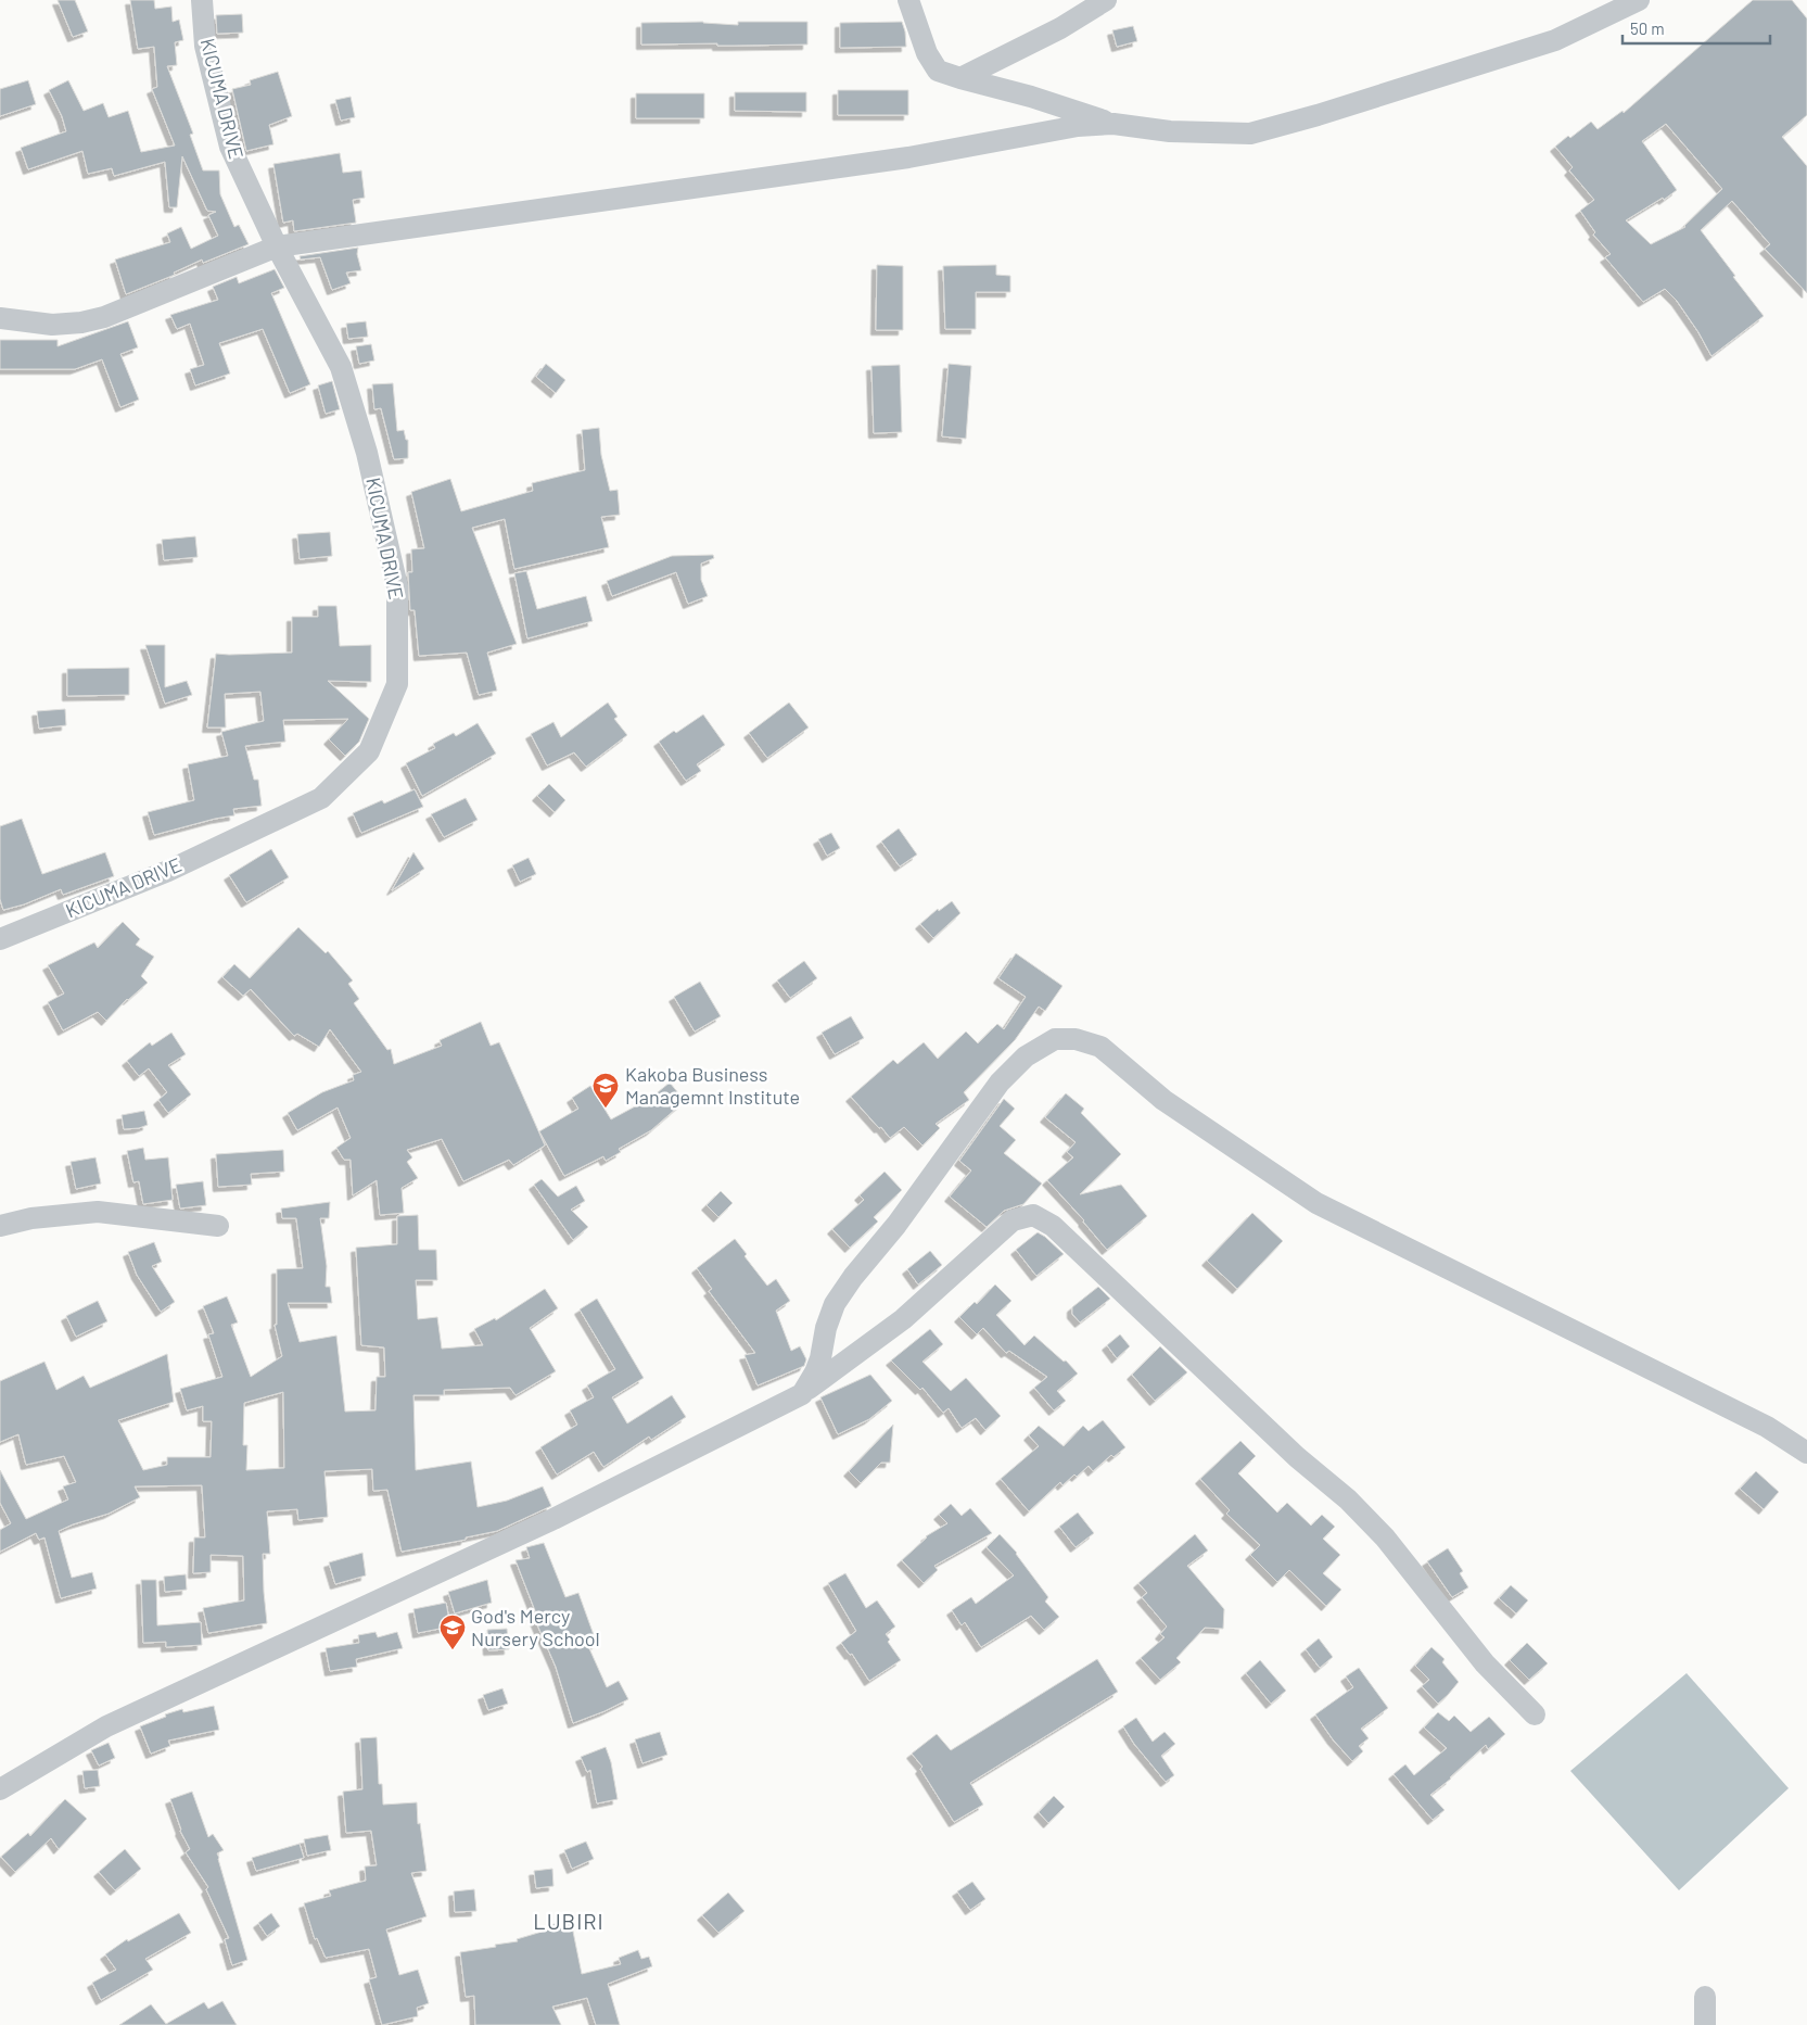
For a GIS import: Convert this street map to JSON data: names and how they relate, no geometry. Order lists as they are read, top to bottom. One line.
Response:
{"streets":{"street":["KICUMA DRIVE"]},"districts":["LUBIRI"],"places":{"school or university":["Kakoba Business Managemnt Institute","God's Mercy Nursery School"]},"scale_bar":"50 m"}
